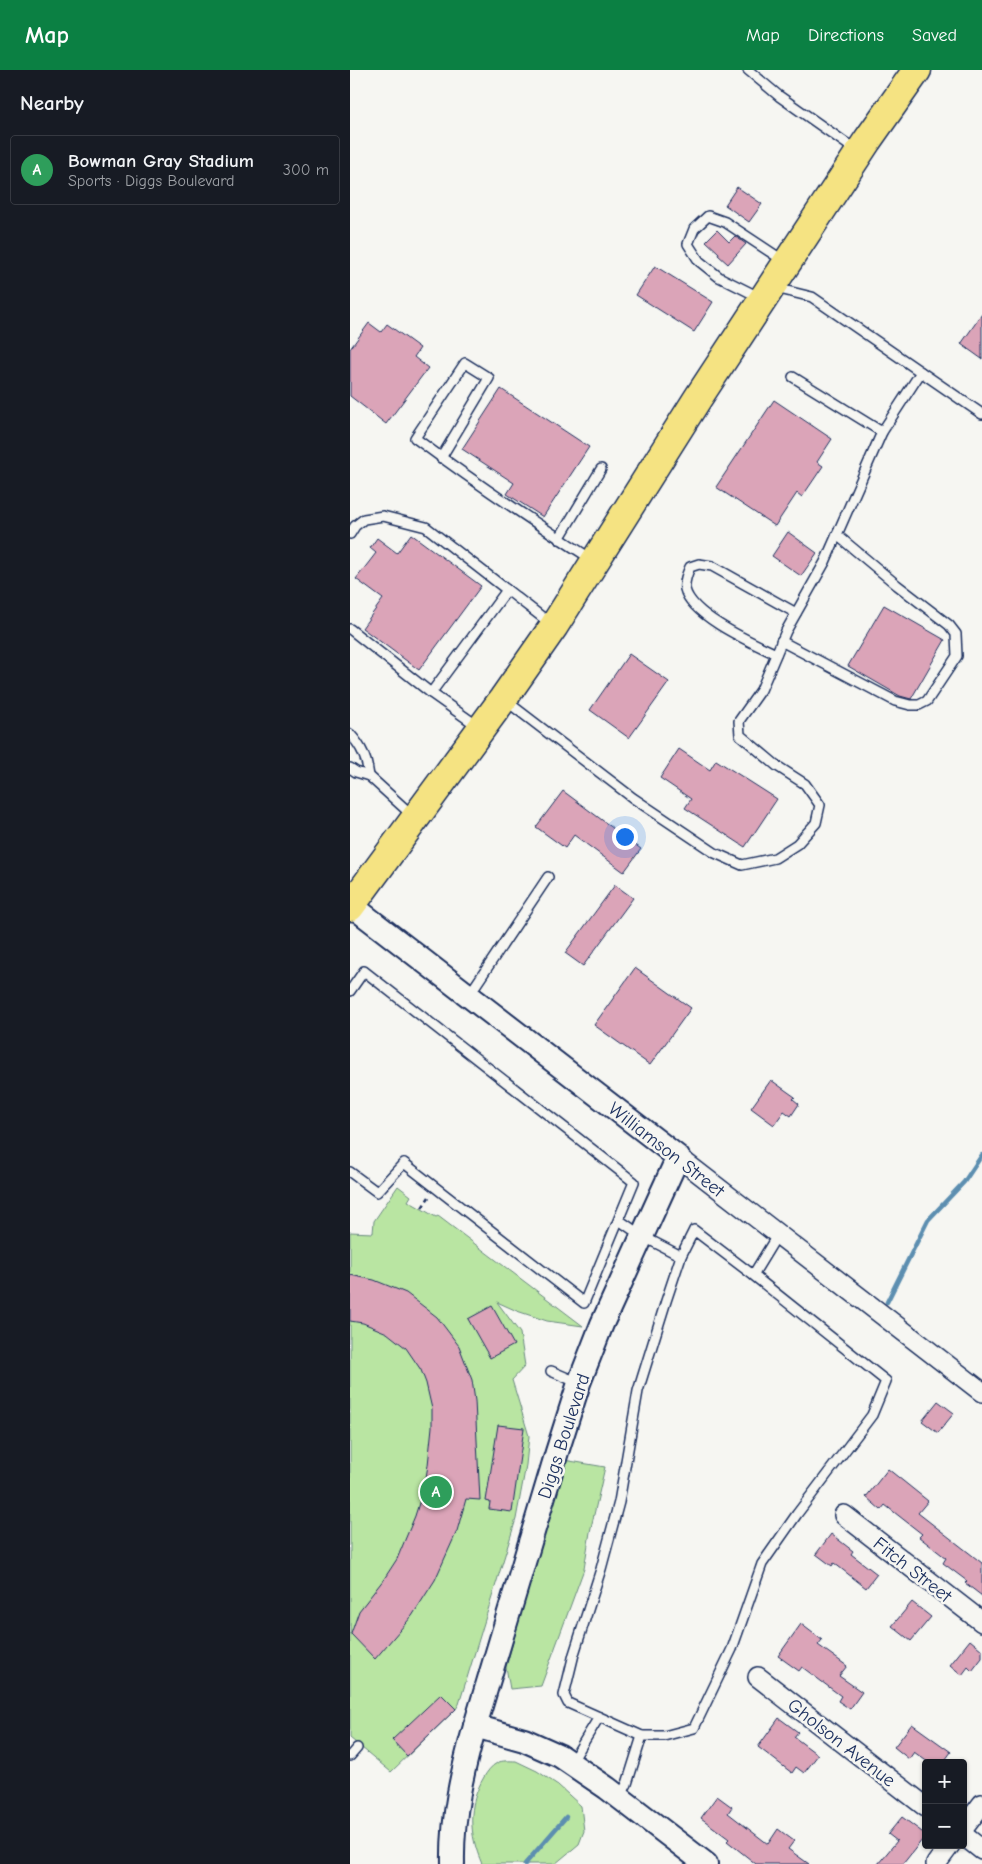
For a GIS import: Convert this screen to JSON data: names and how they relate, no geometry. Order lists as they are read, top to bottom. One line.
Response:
{"streets":{"street":["Williamson Street","Diggs Boulevard","Fitch Street","Gholson Avenue"]},"crossings":[["Williamson Street","Diggs Boulevard"]],"page":{"header":"Map","nav":["Map","Directions","Saved"],"heading":"Nearby","list":[{"mark":"A","name":"Bowman Gray Stadium","note":"Sports · Diggs Boulevard","value":"300 m"}],"pins":"A","map_buttons":["+","−"]}}
